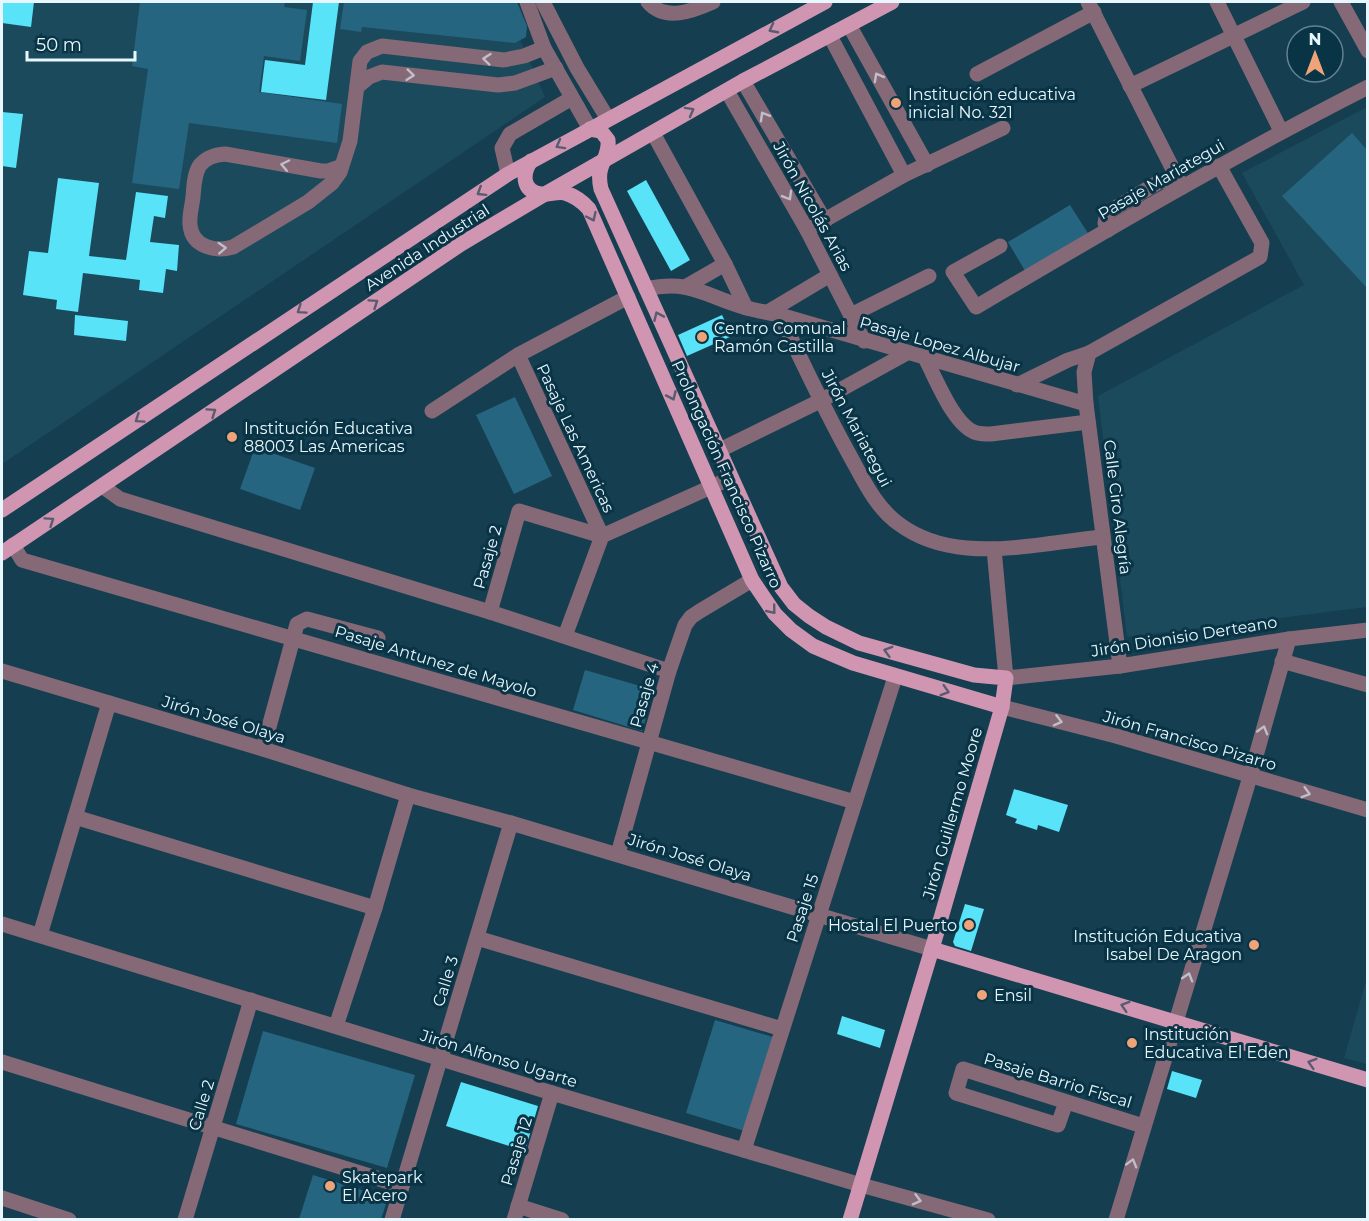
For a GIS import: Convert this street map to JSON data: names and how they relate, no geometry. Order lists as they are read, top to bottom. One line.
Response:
{"streets":{"main road":["Avenida Industrial","Prolongación Francisco Pizarro","Jirón José Olaya","Jirón Guillermo Moore"],"street":["Pasaje Mariategui","Jirón Nicolás Arias","Pasaje Lopez Albujar","Jirón Mariategui","Pasaje Las Americas","Calle Ciro Alegría","Pasaje 2","Jirón Dionisio Derteano","Pasaje Antunez de Mayolo","Pasaje 4","Jirón Francisco Pizarro","Pasaje 15","Calle 3","Jirón Alfonso Ugarte","Pasaje Barrio Fiscal","Calle 2","Pasaje 12"]},"crossings":[["Jirón Nicolás Arias","Avenida Industrial"],["Jirón Nicolás Arias","Pasaje Lopez Albujar"],["Avenida Industrial","Prolongación Francisco Pizarro"],["Avenida Industrial","Pasaje Antunez de Mayolo"],["Pasaje Lopez Albujar","Jirón Mariategui"],["Pasaje Lopez Albujar","Prolongación Francisco Pizarro"],["Pasaje Lopez Albujar","Calle Ciro Alegría"],["Jirón Mariategui","Calle Ciro Alegría"],["Jirón Mariategui","Jirón Guillermo Moore"],["Pasaje Las Americas","Pasaje 2"],["Prolongación Francisco Pizarro","Jirón Dionisio Derteano"],["Prolongación Francisco Pizarro","Pasaje 4"],["Prolongación Francisco Pizarro","Jirón Francisco Pizarro"],["Prolongación Francisco Pizarro","Jirón Guillermo Moore"],["Prolongación Francisco Pizarro","Pasaje 15"],["Calle Ciro Alegría","Jirón Dionisio Derteano"],["Jirón Dionisio Derteano","Jirón Guillermo Moore"],["Pasaje Antunez de Mayolo","Pasaje 4"],["Pasaje Antunez de Mayolo","Pasaje 15"],["Pasaje 4","Jirón José Olaya"],["Jirón José Olaya","Jirón Guillermo Moore"],["Jirón José Olaya","Pasaje 15"],["Jirón José Olaya","Calle 3"],["Jirón Francisco Pizarro","Jirón Guillermo Moore"],["Jirón Guillermo Moore","Jirón Alfonso Ugarte"],["Pasaje 15","Jirón Alfonso Ugarte"],["Calle 3","Jirón Alfonso Ugarte"],["Jirón Alfonso Ugarte","Calle 2"],["Jirón Alfonso Ugarte","Pasaje 12"]],"one_way":["Jirón Francisco Pizarro"],"places":["Institución educativa inicial No. 321","Centro Comunal Ramón Castilla","Institución Educativa 88003 Las Americas","Hostal El Puerto","Institución Educativa Isabel De Aragon","Ensil","Institución Educativa El Eden","Skatepark El Acero"],"scale_bar":"50 m","north":"top"}
